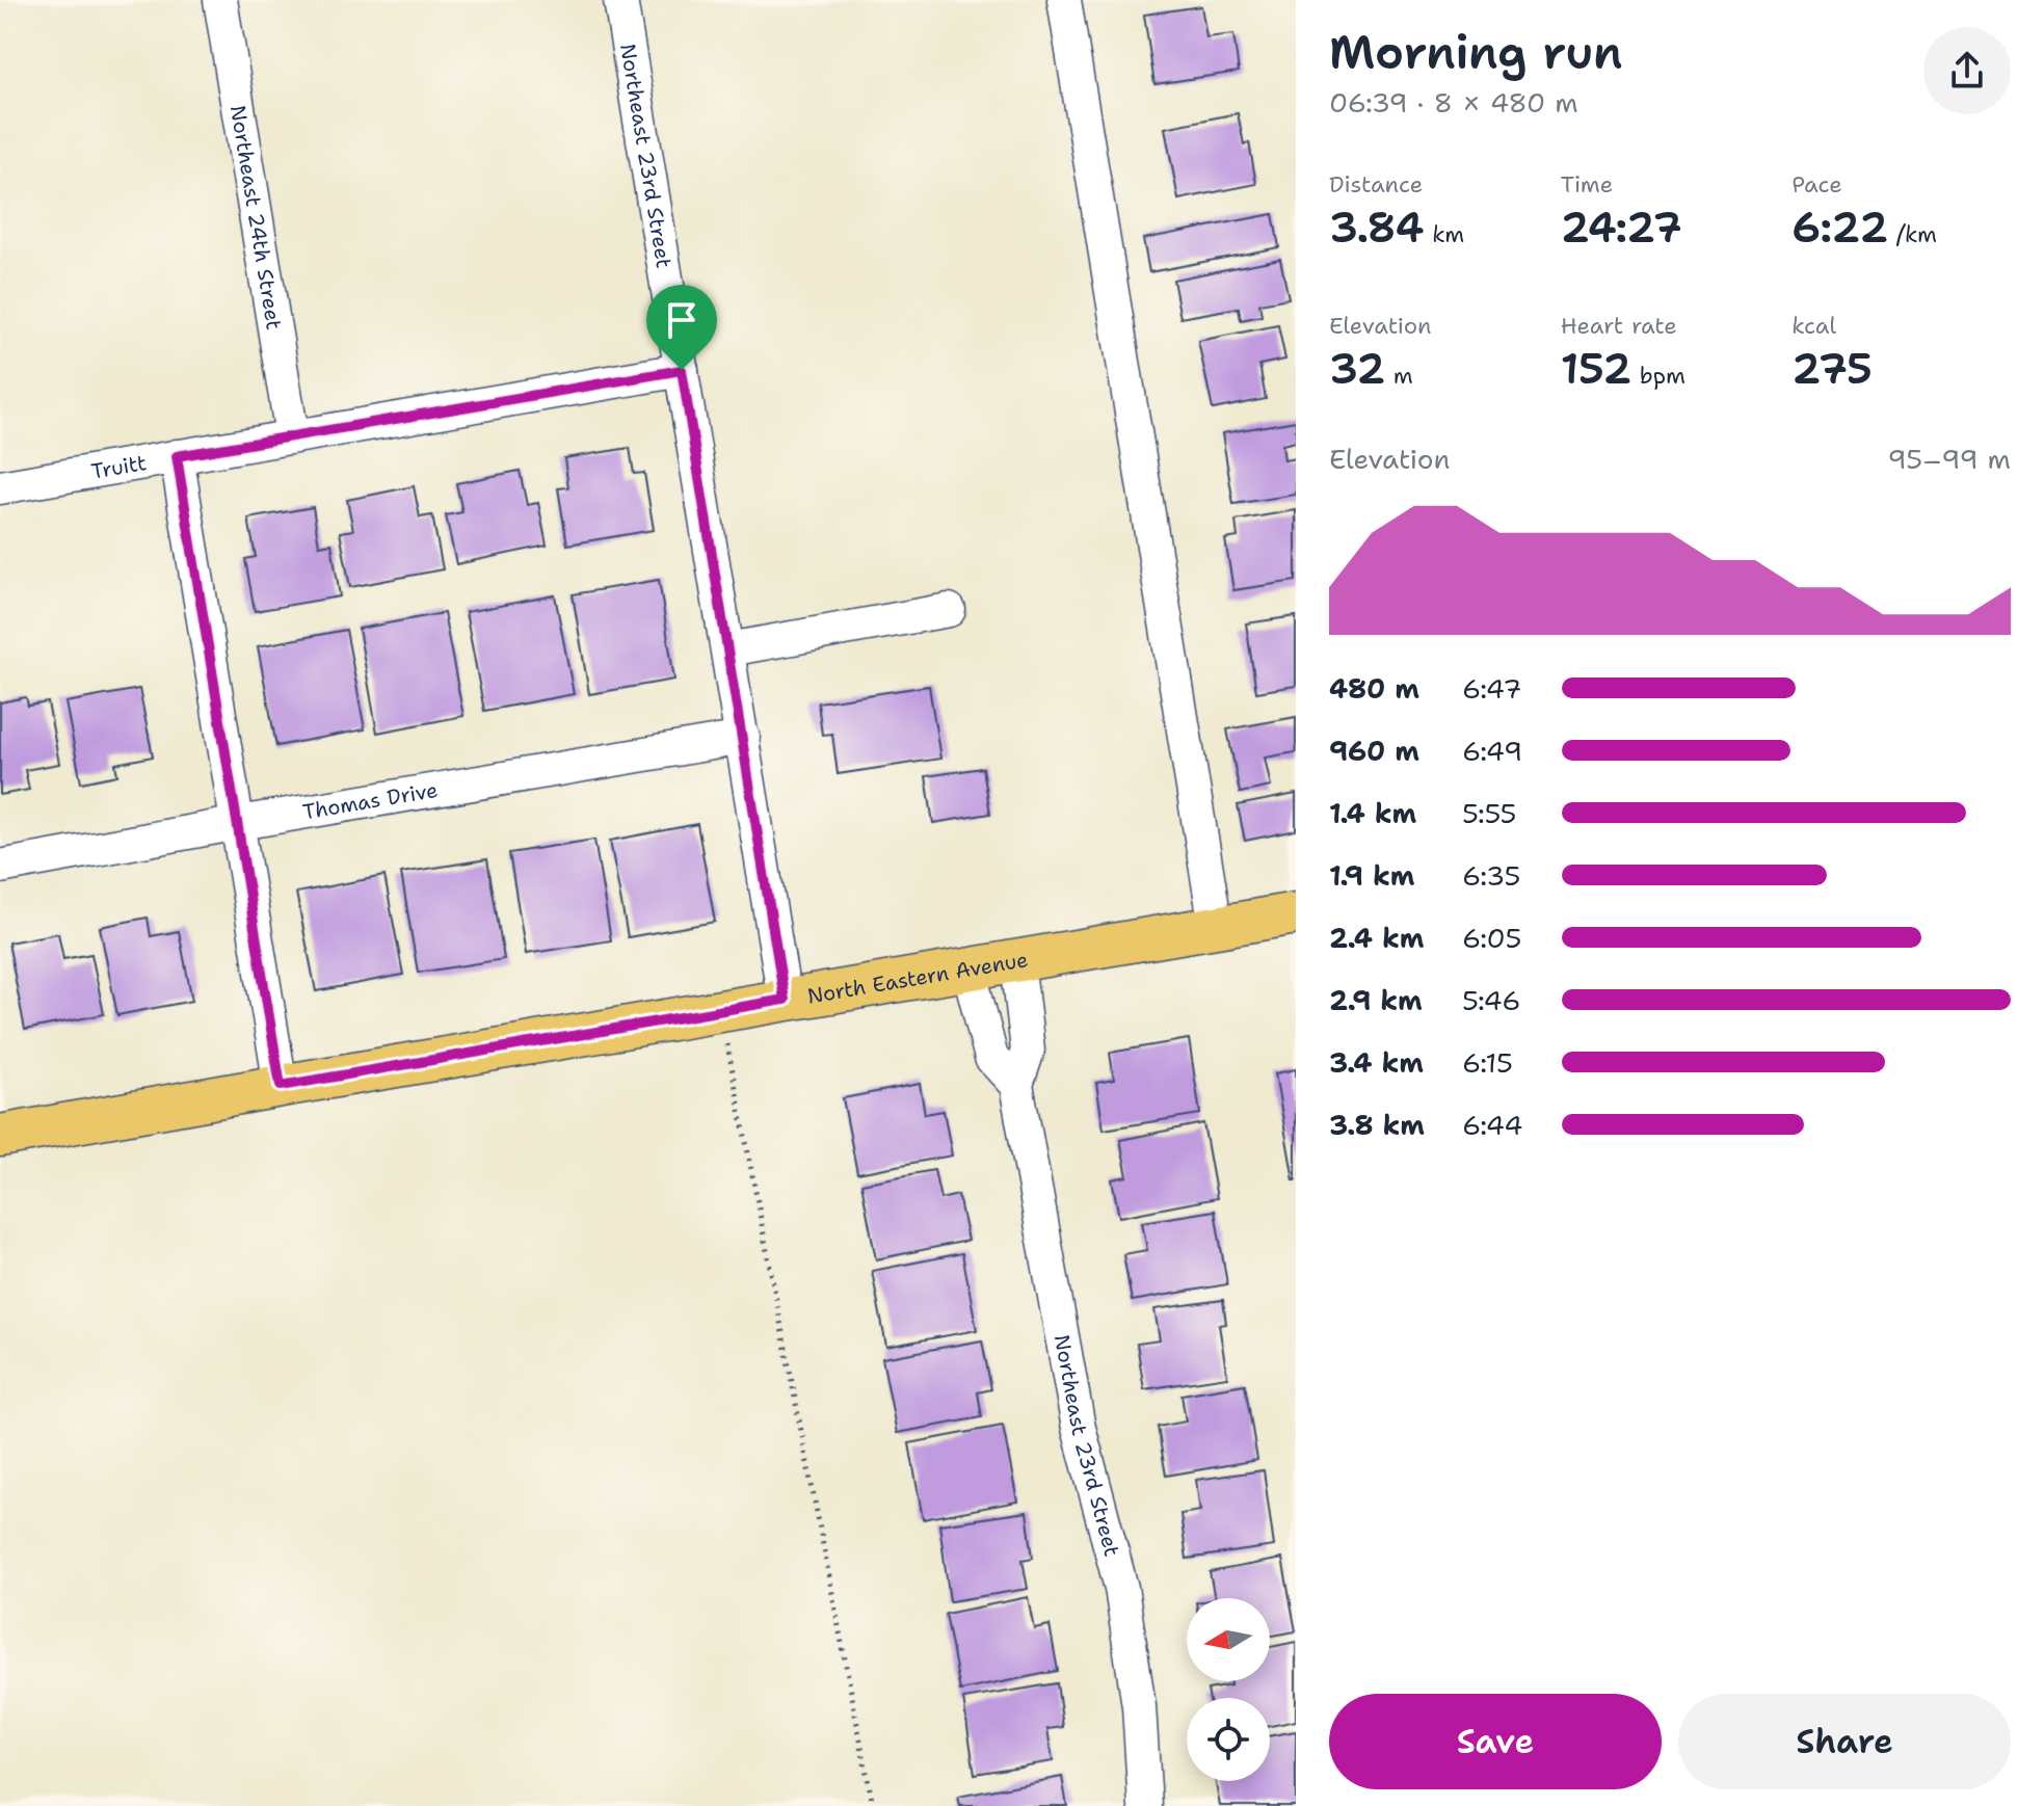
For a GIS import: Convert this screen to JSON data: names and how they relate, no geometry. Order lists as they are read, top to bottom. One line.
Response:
{"streets":{"main road":["North Eastern Avenue"],"street":["Northeast 23rd Street","Northeast 24th Street","Truitt","Thomas Drive"]},"crossings":[["Northeast 23rd Street","Truitt"],["Northeast 23rd Street","Thomas Drive"],["Northeast 23rd Street","North Eastern Avenue"],["Northeast 24th Street","Truitt"]],"north":"left","page":{"heading":["Morning run","06:39 · 8 × 480 m"],"stats":[["Distance","3.84 km"],["Time","24:27"],["Pace","6:22 /km"],["Elevation","32 m"],["Heart rate","152 bpm"],["kcal","275"]],"chart":["Elevation","95–99 m"],"list":[{"name":"480 m","note":"6:47"},{"name":"960 m","note":"6:49"},{"name":"1.4 km","note":"5:55"},{"name":"1.9 km","note":"6:35"},{"name":"2.4 km","note":"6:05"},{"name":"2.9 km","note":"5:46"},{"name":"3.4 km","note":"6:15"},{"name":"3.8 km","note":"6:44"}],"buttons":["Save","Share"]}}
